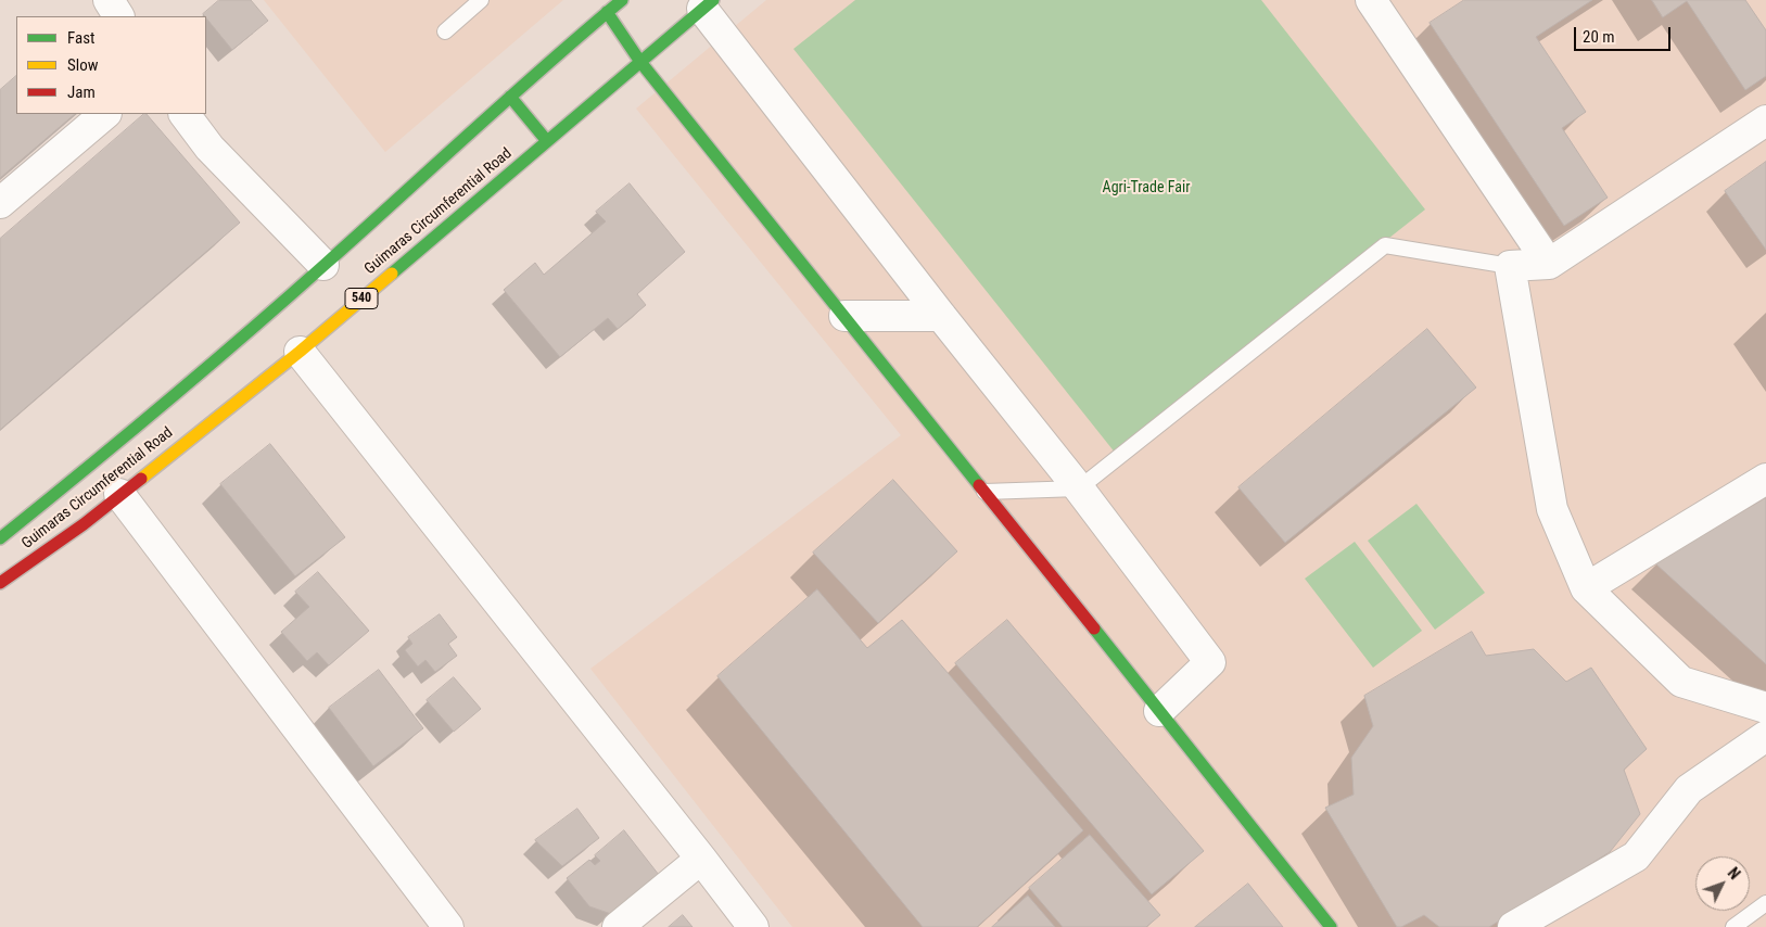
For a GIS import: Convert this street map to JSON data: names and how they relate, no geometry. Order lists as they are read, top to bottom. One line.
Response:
{"streets":{"main road":["Guimaras Circumferential Road","540"]},"parks":["Agri-Trade Fair"],"legend":["Fast","Slow","Jam"],"scale_bar":"20 m","north":"top right"}
